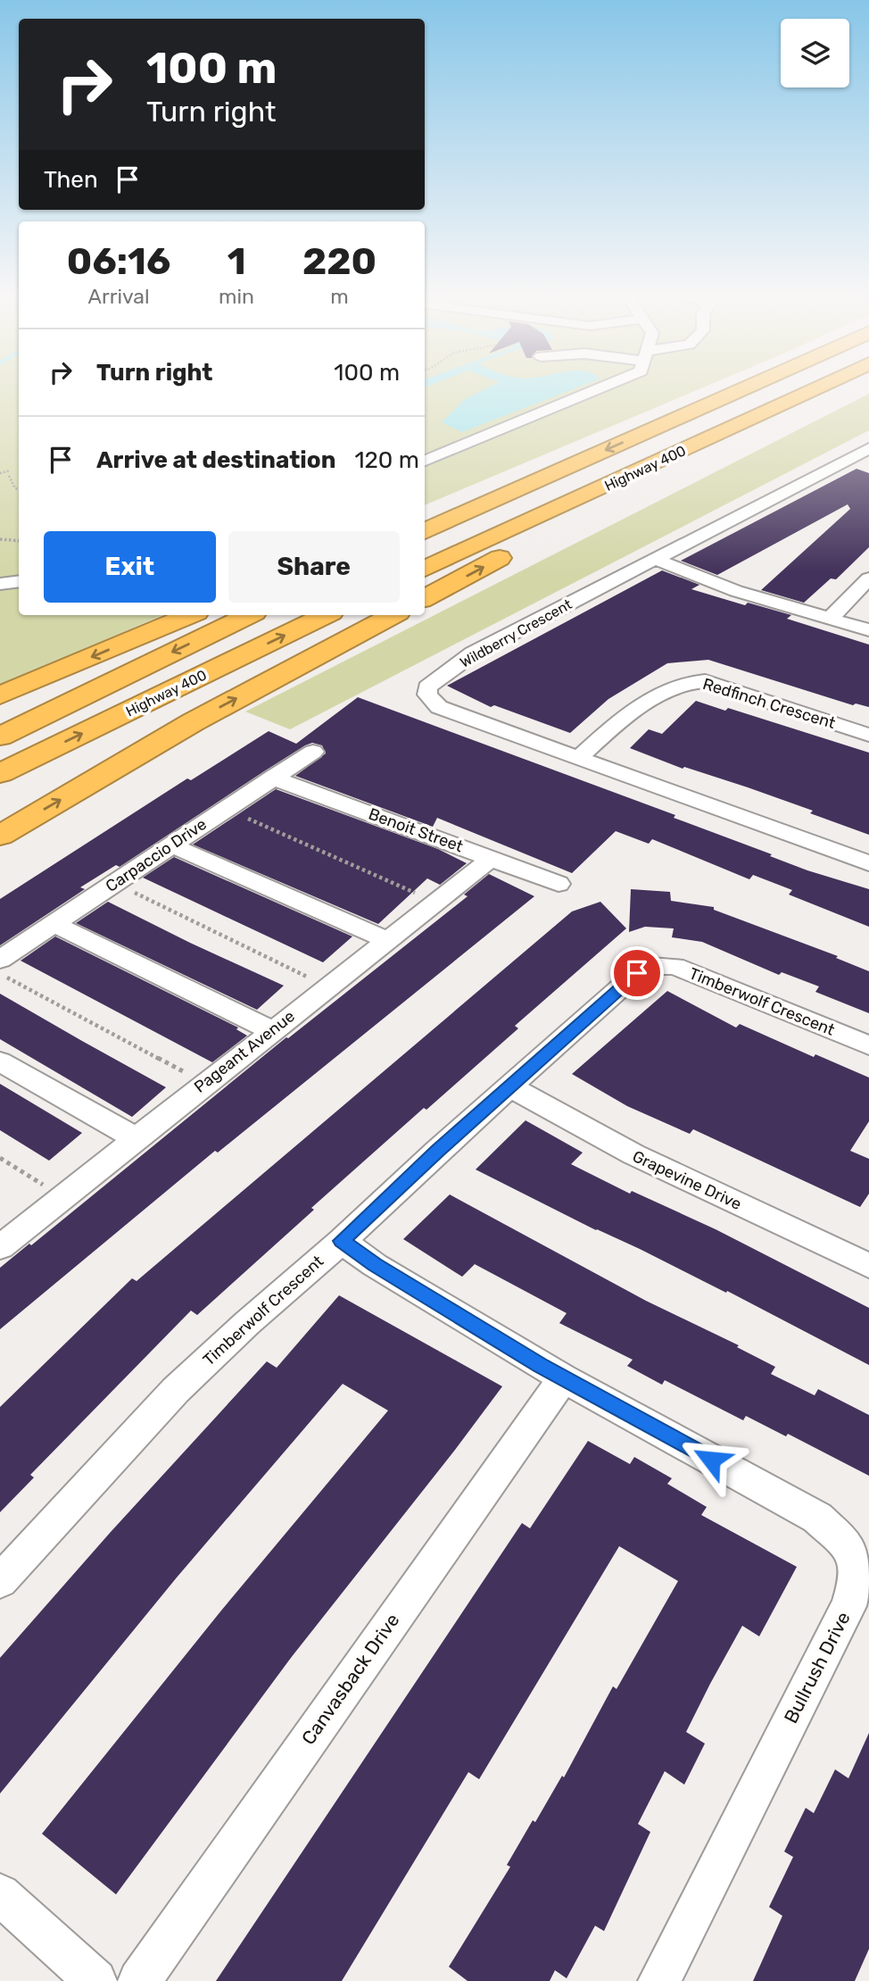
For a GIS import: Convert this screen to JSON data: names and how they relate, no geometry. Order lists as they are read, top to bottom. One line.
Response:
{"streets":{"highway":["Highway 400"],"street":["Wildberry Crescent","Redfinch Crescent","Benoit Street","Carpaccio Drive","Timberwolf Crescent","Pageant Avenue","Grapevine Drive","Bullrush Drive","Canvasback Drive"]},"crossings":[["Wildberry Crescent","Redfinch Crescent"],["Benoit Street","Carpaccio Drive"],["Benoit Street","Pageant Avenue"],["Timberwolf Crescent","Grapevine Drive"],["Timberwolf Crescent","Bullrush Drive"],["Bullrush Drive","Canvasback Drive"]],"page":{"turn":["100 m","Turn right"],"then":"Then","eta":["06:16","Arrival","1","min","220","m"],"list":[{"name":"Turn right","value":"100 m"},{"name":"Arrive at destination","value":"120 m"}],"buttons":["Exit","Share"]}}
